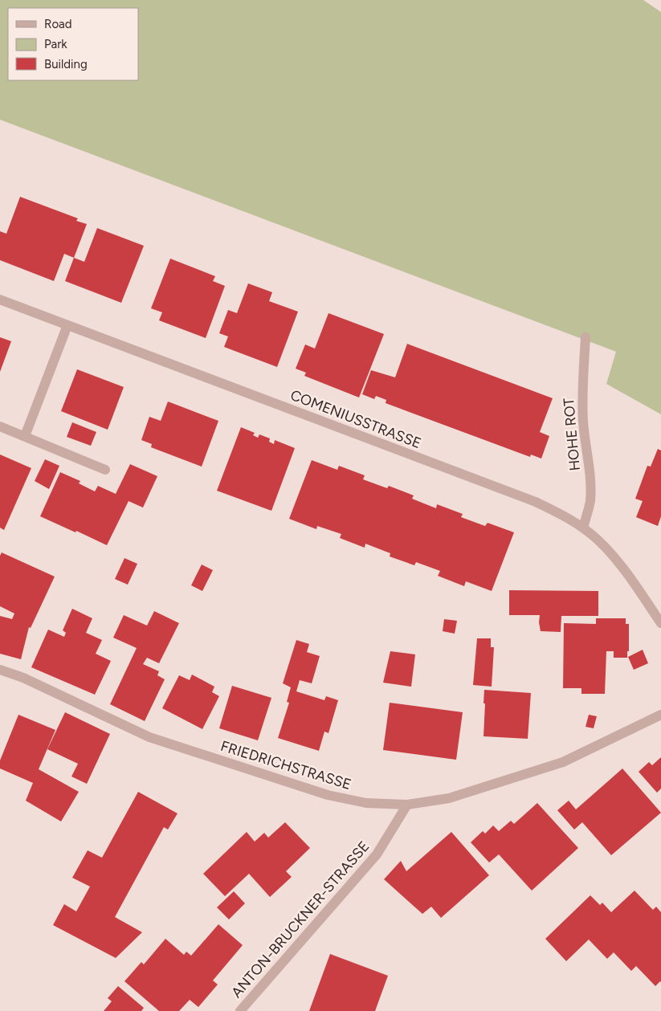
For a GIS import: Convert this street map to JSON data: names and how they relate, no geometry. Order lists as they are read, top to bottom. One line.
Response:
{"streets":{"street":["COMENIUSSTRASSE","HOHE ROT","FRIEDRICHSTRASSE","ANTON-BRUCKNER-STRASSE"]},"crossings":[["COMENIUSSTRASSE","HOHE ROT"],["FRIEDRICHSTRASSE","ANTON-BRUCKNER-STRASSE"]],"legend":["Road","Park","Building"]}
